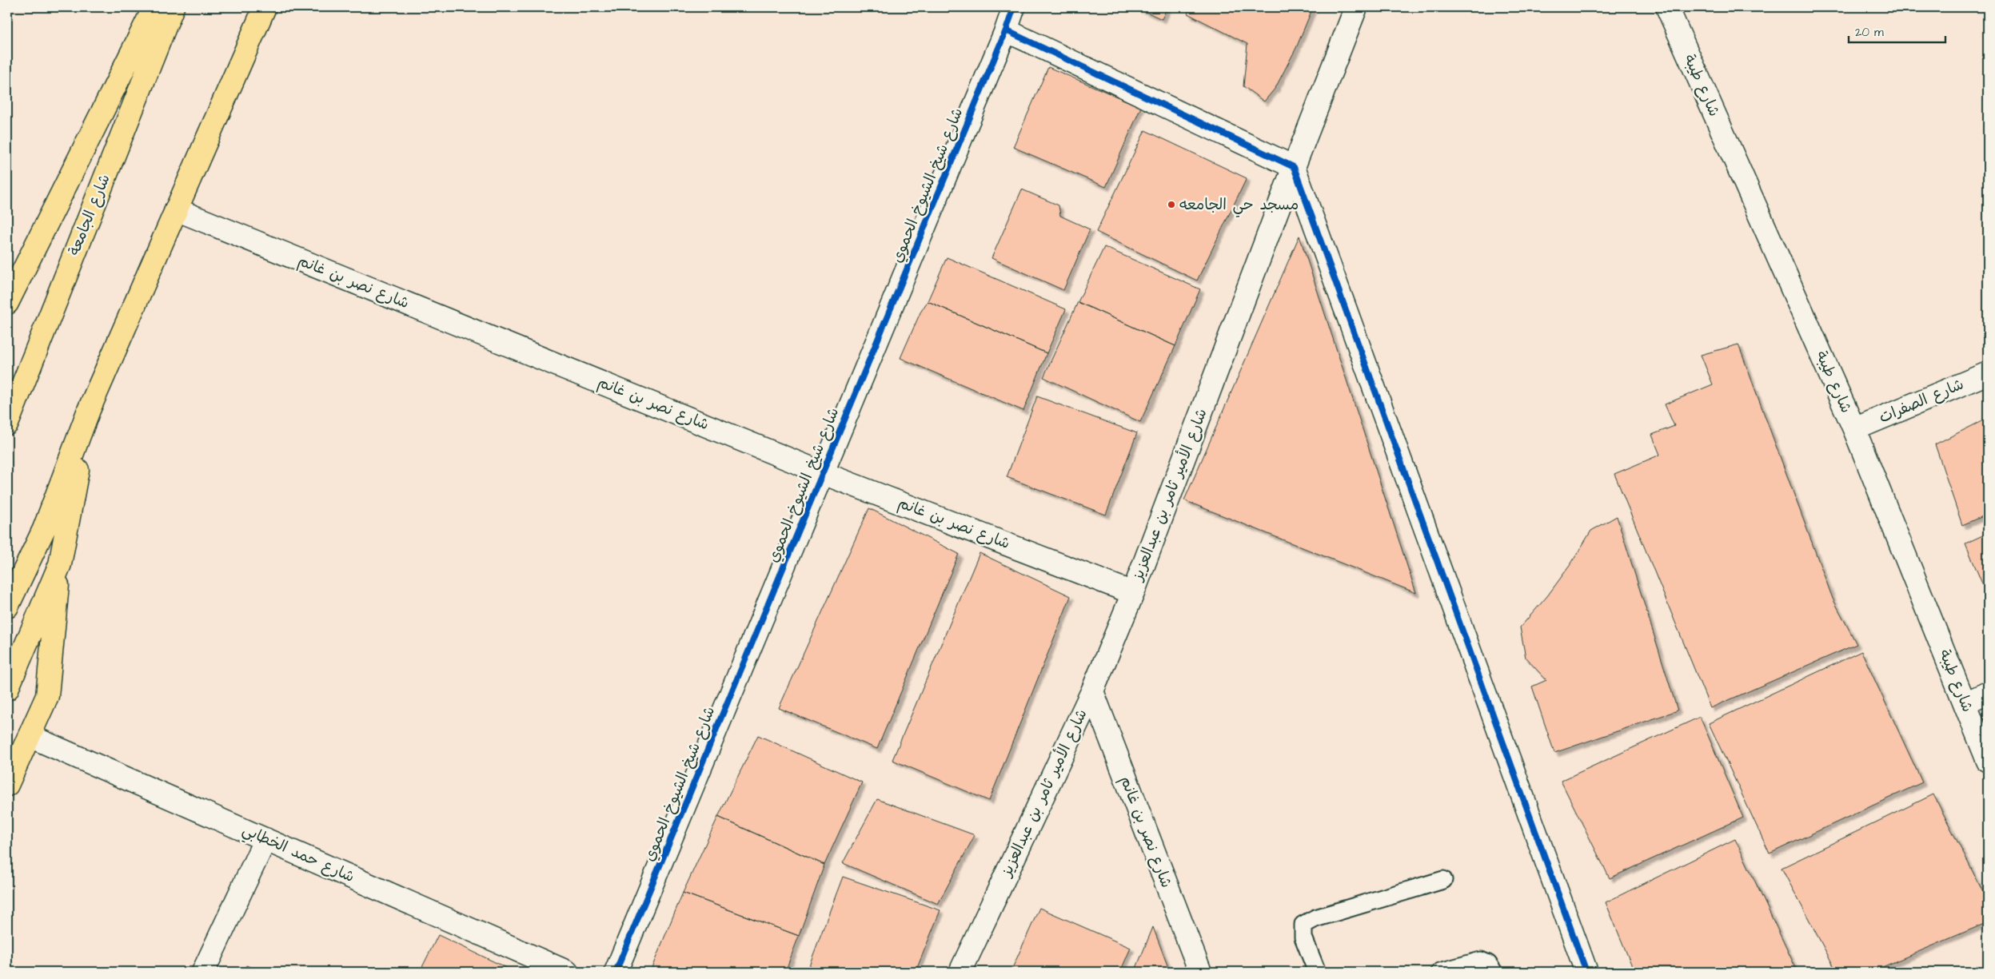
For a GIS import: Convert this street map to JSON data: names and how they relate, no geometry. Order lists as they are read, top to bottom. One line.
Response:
{"streets":{"main road":["شارع الجامعة"],"street":["شارع طيبة","شارع شيخ الشيوخ الحموي","شارع نصر بن غانم","شارع الصفرات","شارع الأمير ثامر بن عبدالعزيز","شارع حمد الخطابي"]},"crossings":[["شارع طيبة","شارع الصفرات"],["شارع شيخ الشيوخ الحموي","شارع نصر بن غانم"],["شارع نصر بن غانم","شارع الأمير ثامر بن عبدالعزيز"]],"places":["مسجد حي الجامعه"],"scale_bar":"20 m"}
